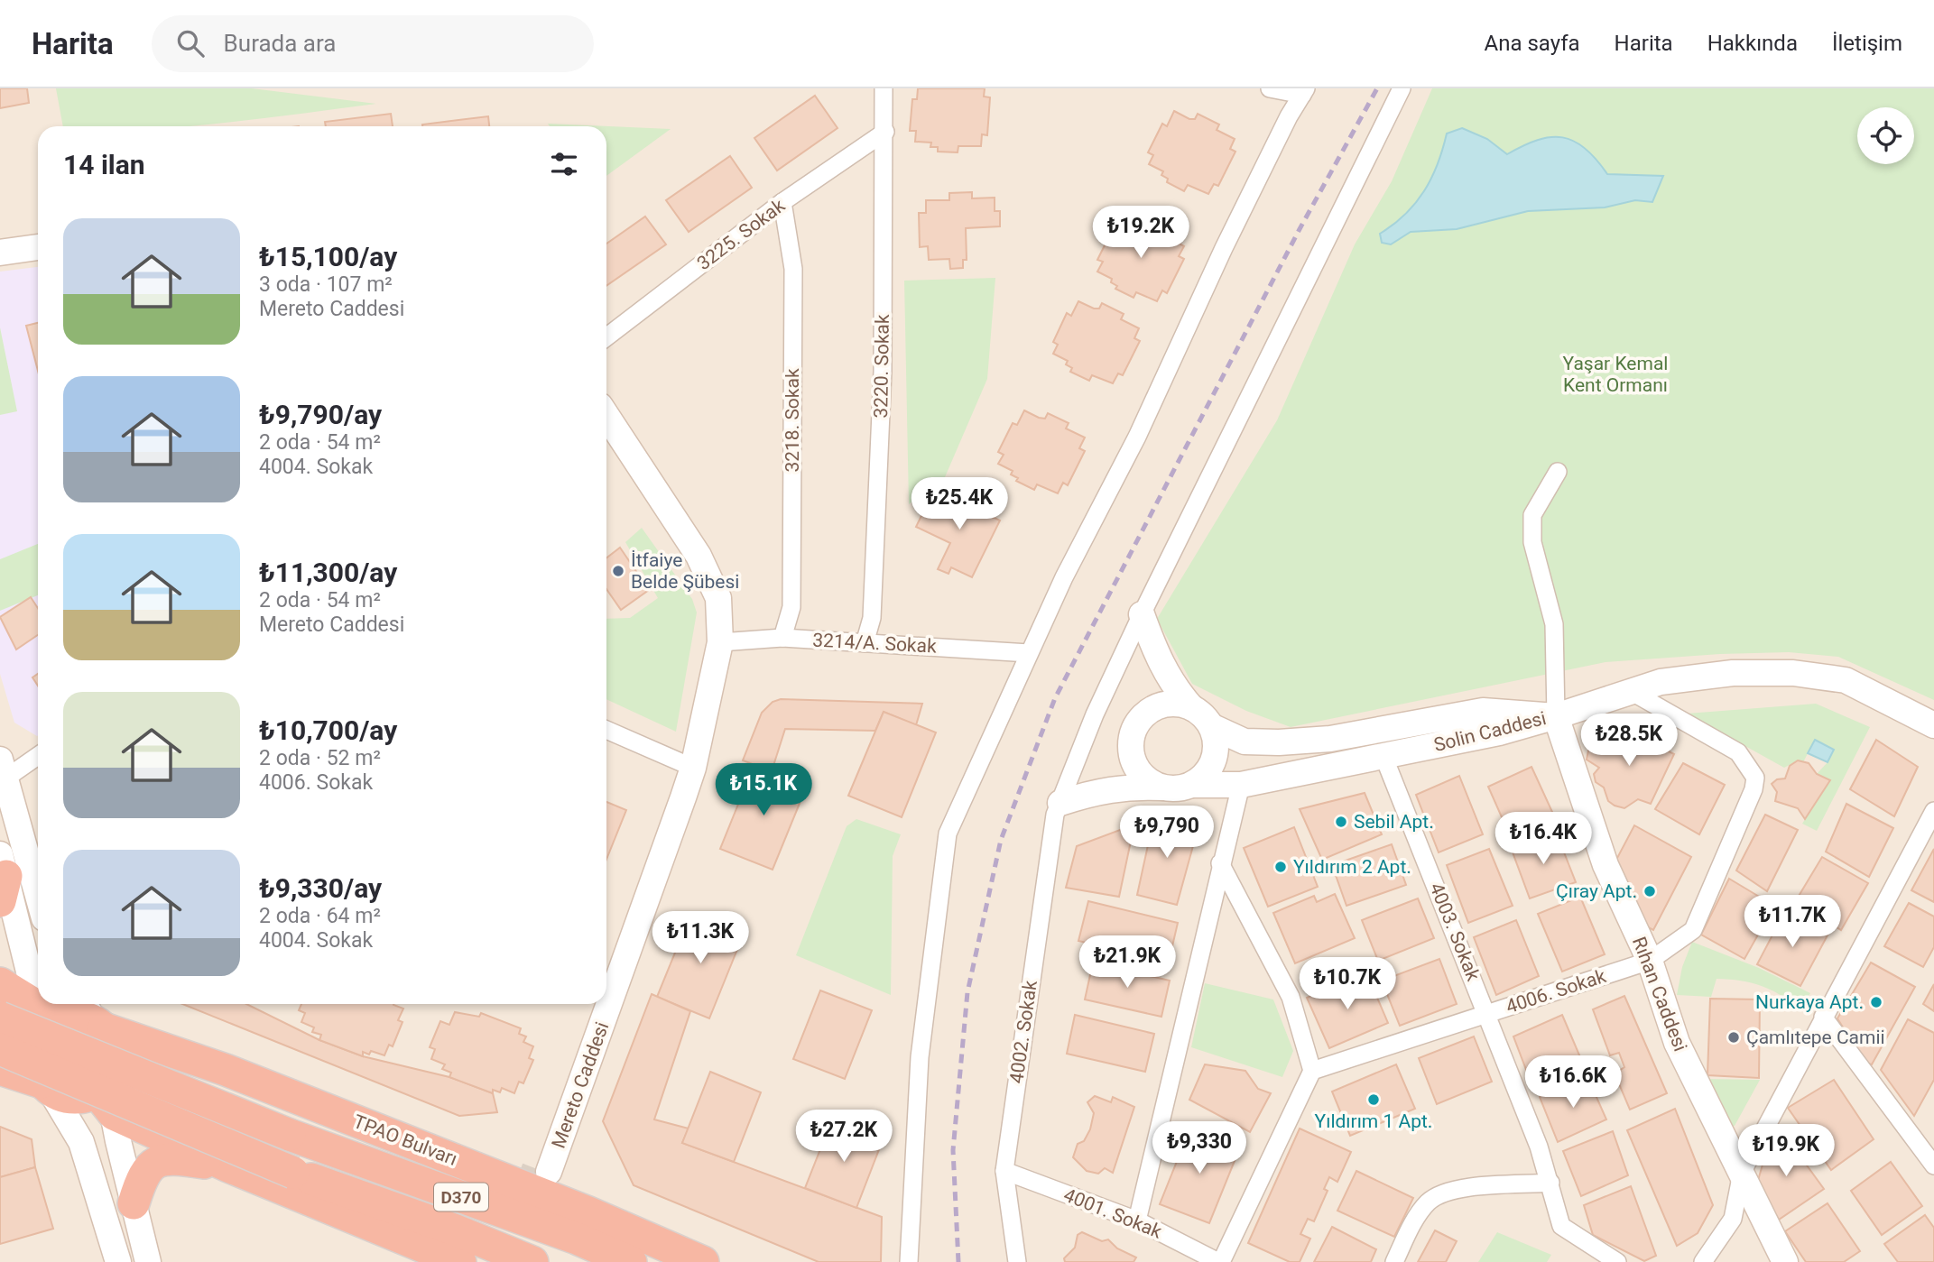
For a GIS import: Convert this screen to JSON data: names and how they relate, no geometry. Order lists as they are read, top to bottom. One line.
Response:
{"streets":{"highway":["TPAO Bulvarı","D370"],"street":["3225. Sokak","3220. Sokak","3218. Sokak","3214/A. Sokak","Solin Caddesi","4003. Sokak","4006. Sokak","Rıhan Caddesi","4002. Sokak","Mereto Caddesi","4001. Sokak"]},"crossings":[["3225. Sokak","3220. Sokak"],["3225. Sokak","3218. Sokak"],["3220. Sokak","3214/A. Sokak"],["3218. Sokak","3214/A. Sokak"],["3214/A. Sokak","Mereto Caddesi"],["Solin Caddesi","4003. Sokak"],["Solin Caddesi","Rıhan Caddesi"],["4003. Sokak","4006. Sokak"],["4006. Sokak","Rıhan Caddesi"],["4002. Sokak","4001. Sokak"]],"parks":["Yaşar Kemal Kent Ormanı"],"places":["İtfaiye Belde Şübesi","Sebil Apt.","Yıldırım 2 Apt.","Çıray Apt.","Nurkaya Apt.","Çamlıtepe Camii","Yıldırım 1 Apt."],"page":{"header":"Harita","search":"Burada ara","nav":["Ana sayfa","Harita","Hakkında","İletişim"],"heading":"14 ilan","list":[{"name":"₺15,100/ay","note":"3 oda · 107 m² · Mereto Caddesi"},{"name":"₺9,790/ay","note":"2 oda · 54 m² · 4004. Sokak"},{"name":"₺11,300/ay","note":"2 oda · 54 m² · Mereto Caddesi"},{"name":"₺10,700/ay","note":"2 oda · 52 m² · 4006. Sokak"},{"name":"₺9,330/ay","note":"2 oda · 64 m² · 4004. Sokak"}],"price":["₺19.2K","₺25.4K","₺28.5K","₺15.1K","₺9,790","₺16.4K","₺11.7K","₺11.3K","₺21.9K","₺10.7K","₺16.6K","₺27.2K","₺9,330","₺19.9K"]}}
